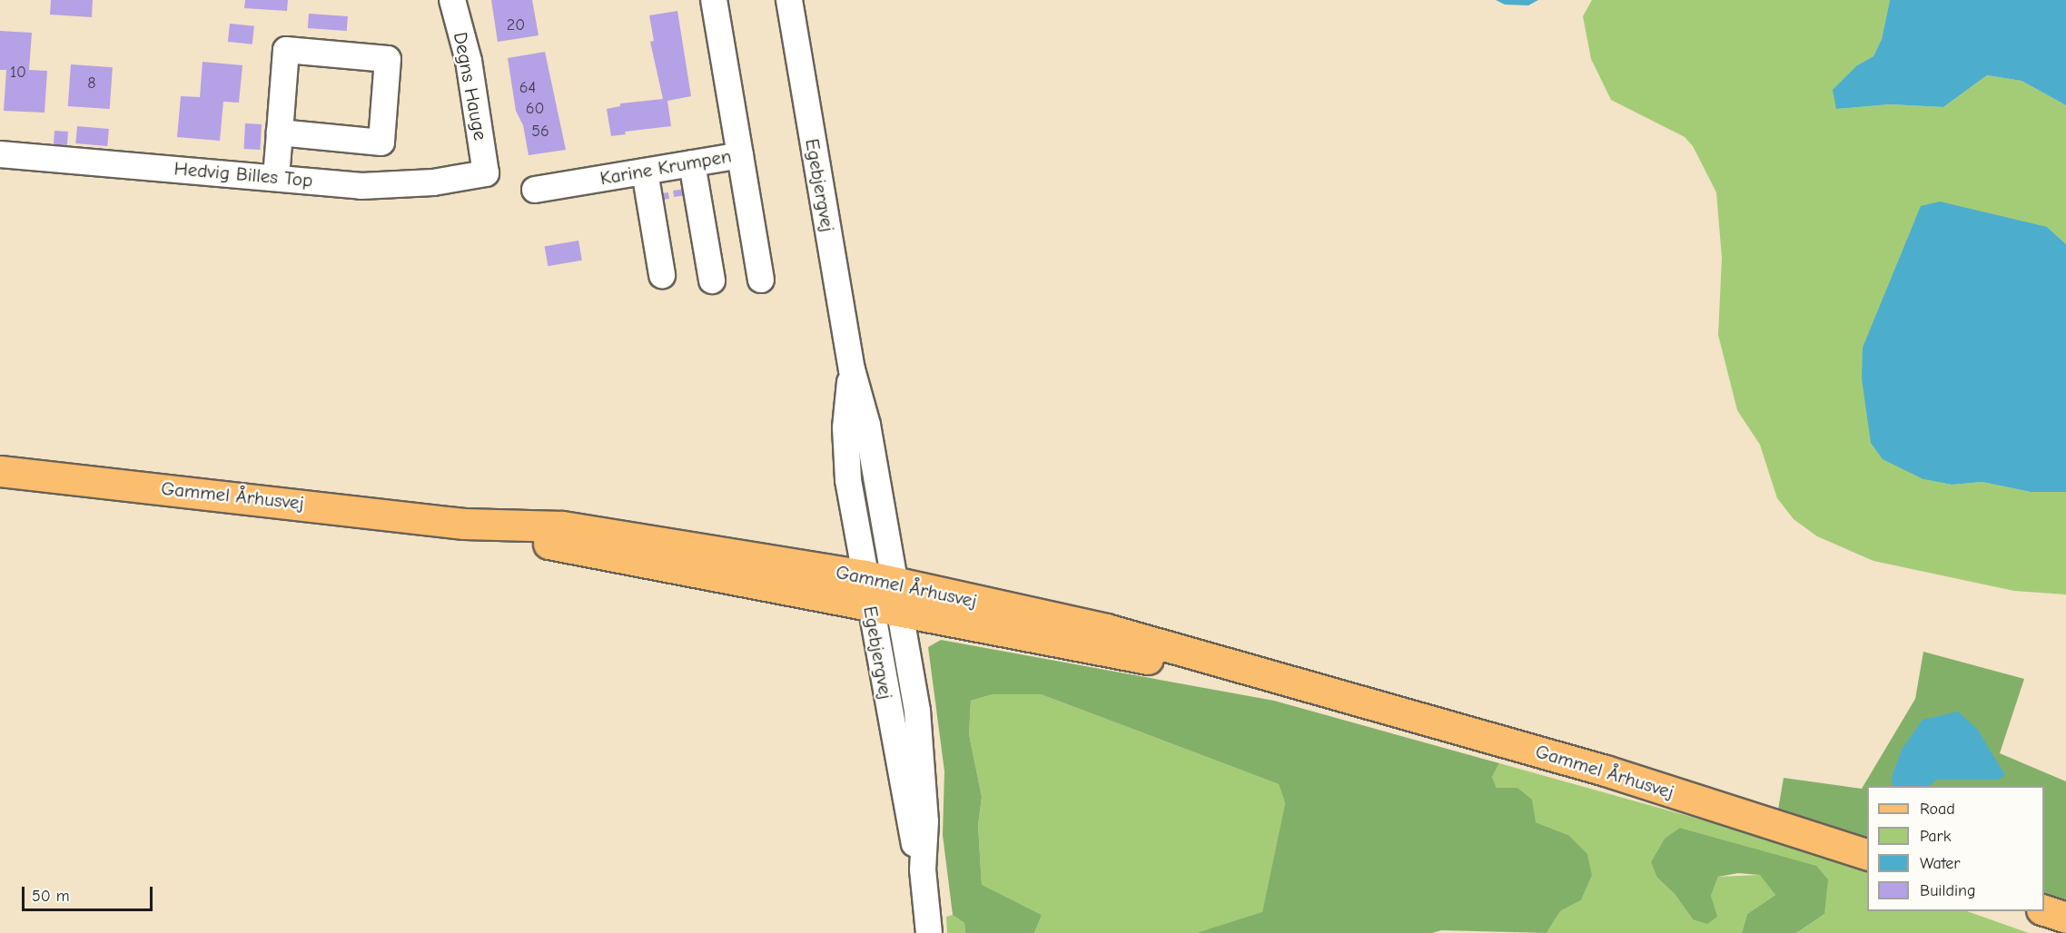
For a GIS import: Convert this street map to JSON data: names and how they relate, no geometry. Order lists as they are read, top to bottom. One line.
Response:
{"streets":{"main road":["Gammel Århusvej"],"street":["Degns Hauge","Karine Krumpen","Hedvig Billes Top","Egebjergvej"]},"crossings":[["Degns Hauge","Hedvig Billes Top"],["Egebjergvej","Gammel Århusvej"]],"house_numbers":["20","10","8","64","60","56"],"legend":["Road","Park","Water","Building"],"scale_bar":"50 m"}
